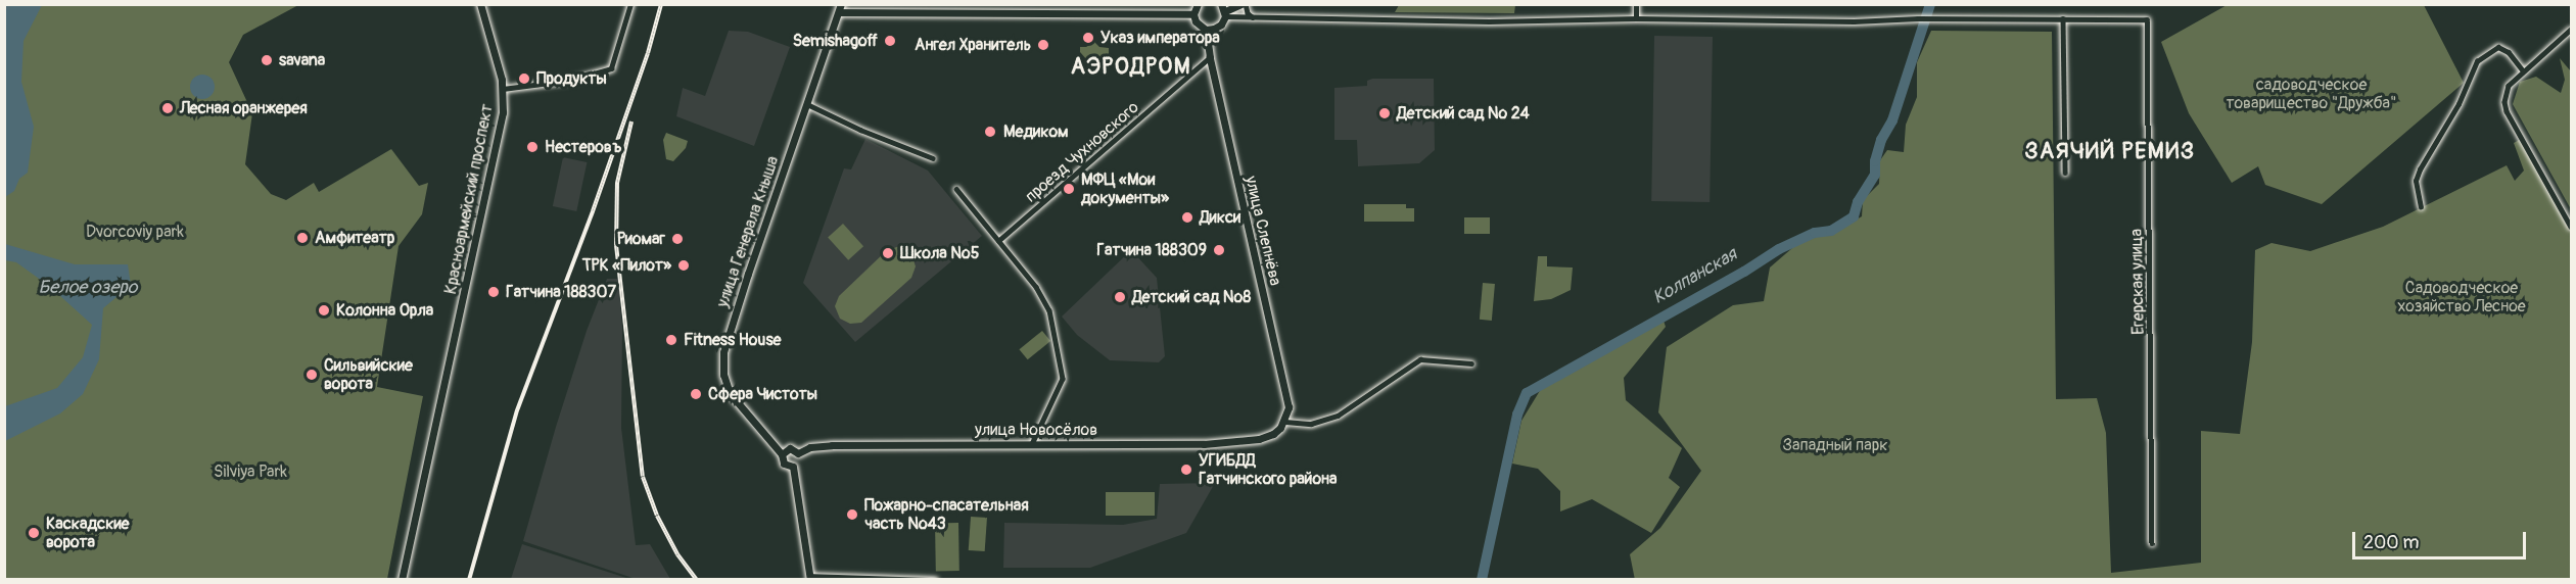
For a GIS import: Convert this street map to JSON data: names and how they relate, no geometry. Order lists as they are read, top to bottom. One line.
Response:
{"streets":{"street":["проезд Чухновского","Красноармейский проспект","улица Слепнёва","улица Генерала Кныша","Егерская улица","улица Новосёлов"]},"crossings":[["проезд Чухновского","улица Слепнёва"],["улица Слепнёва","улица Новосёлов"],["улица Генерала Кныша","улица Новосёлов"]],"districts":["АЭРОДРОМ","ЗАЯЧИЙ РЕМИЗ"],"water":["Колпанская","Белое озеро"],"parks":["садоводческое товарищество \"Дружба\"","Dvorcoviy park","Садоводческое хозяйство Лесное","Западный парк","Silviya Park"],"places":["Указ императора","Semishagoff","Ангел Хранитель","savana","Продукты","Лесная оранжерея","Детский сад № 24","Медиком","Нестеровъ","МФЦ «Мои документы»","Дикси","Амфитеатр","Риомаг","Гатчина 188309","Школа №5","ТРК «Пилот»","Гатчина 188307","Детский сад №8","Колонна Орла","Fitness House","Сильвийские ворота","Сфера Чистоты","УГИБДД Гатчинского района","Пожарно-спасательная часть №43","Каскадские ворота"],"scale_bar":"200 m"}
